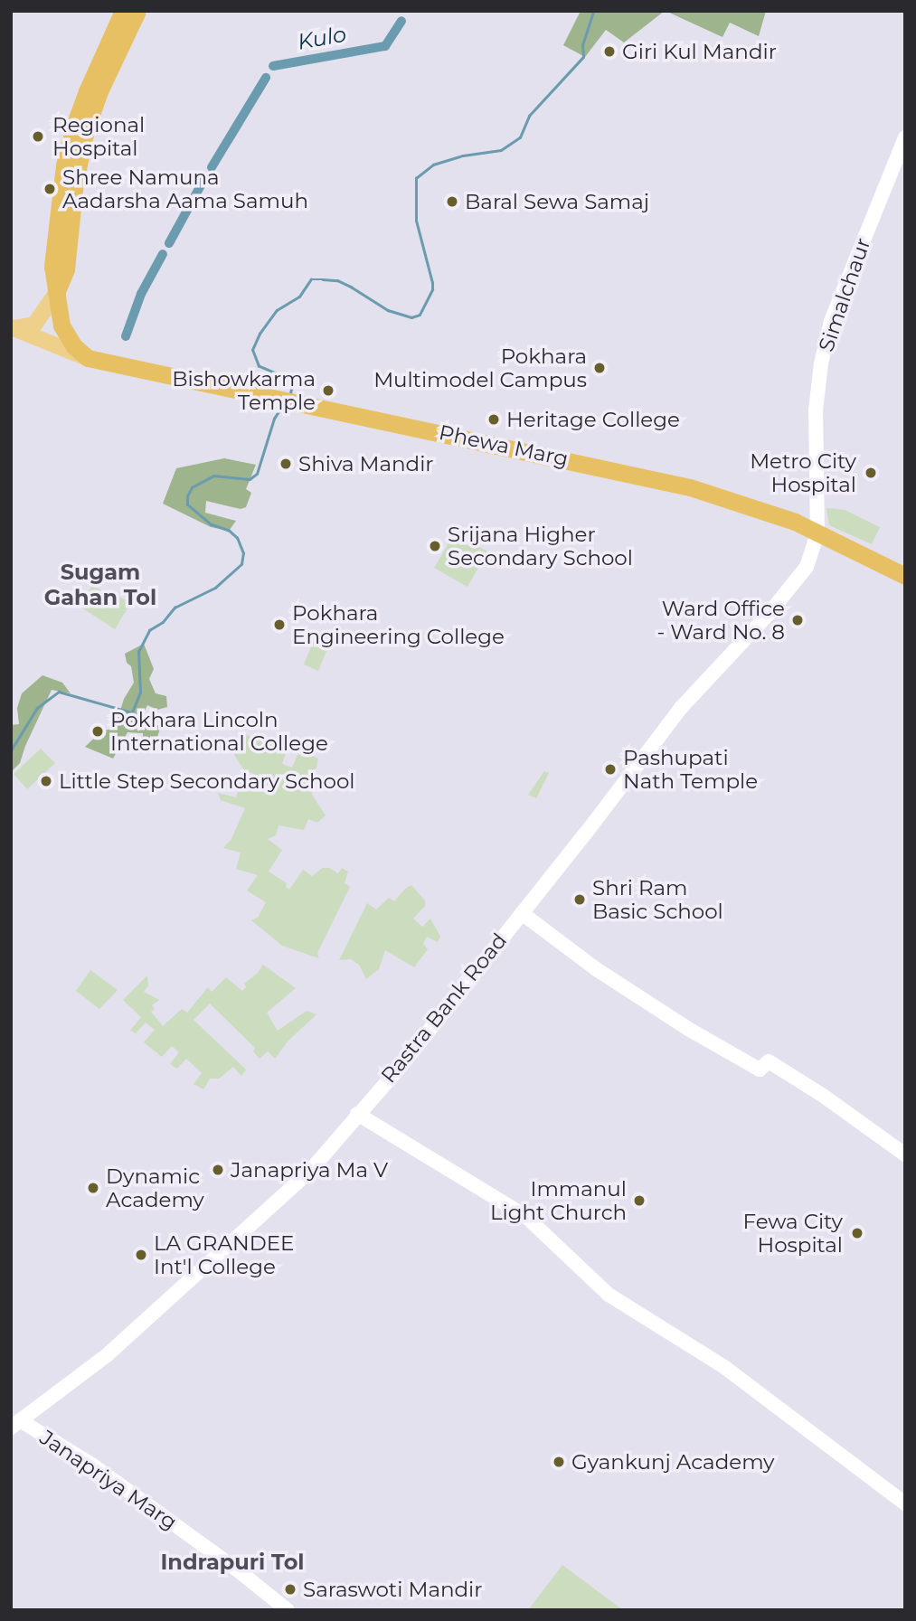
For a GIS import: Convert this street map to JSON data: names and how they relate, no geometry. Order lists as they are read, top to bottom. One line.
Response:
{"streets":{"highway":["Phewa Marg"],"main road":["Simalchaur","Rastra Bank Road","Janapriya Marg"]},"crossings":[["Simalchaur","Phewa Marg"],["Simalchaur","Rastra Bank Road"],["Phewa Marg","Rastra Bank Road"],["Rastra Bank Road","Janapriya Marg"]],"districts":["Sugam Gahan Tol","Indrapuri Tol"],"water":["Kulo"],"places":["Giri Kul Mandir","Regional Hospital","Shree Namuna Aadarsha Aama Samuh","Baral Sewa Samaj","Pokhara Multimodel Campus","Bishowkarma Temple","Heritage College","Shiva Mandir","Metro City Hospital","Srijana Higher Secondary School","Ward Office - Ward No. 8","Pokhara Engineering College","Pokhara Lincoln International College","Pashupati Nath Temple","Little Step Secondary School","Shri Ram Basic School","Janapriya Ma V","Dynamic Academy","Immanul Light Church","Fewa City Hospital","LA GRANDEE Int'l College","Gyankunj Academy","Saraswoti Mandir"]}
